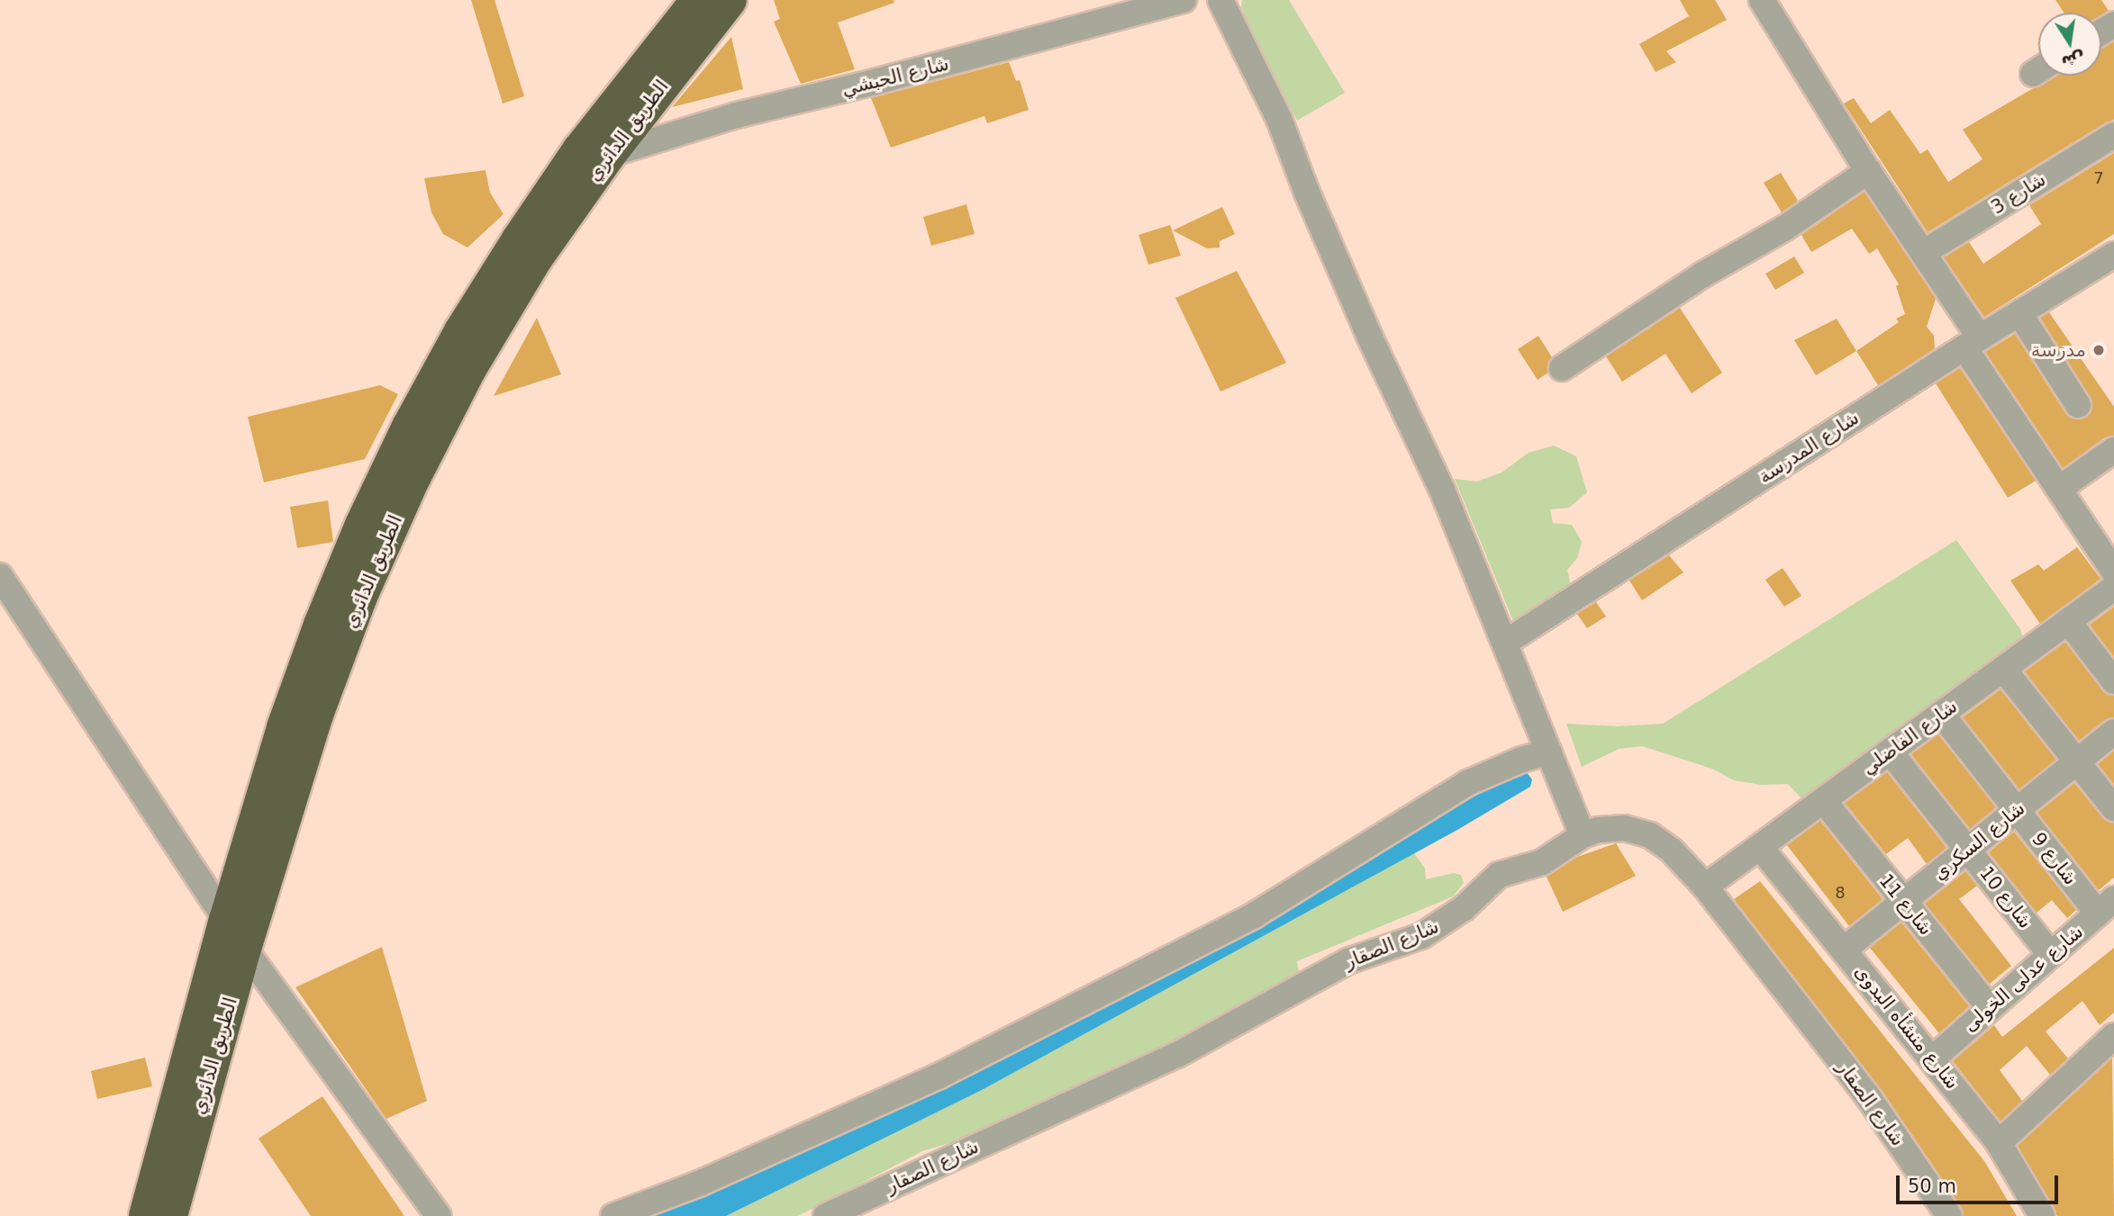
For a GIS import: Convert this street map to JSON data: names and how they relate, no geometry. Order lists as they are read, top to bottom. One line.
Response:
{"streets":{"highway":["الطريق الدائري"],"street":["شارع الحبشي","شارع 3","شارع المدرسة","شارع الفاضلي","شارع السكري","شارع 9","شارع 10","شارع 11","شارع الصقار","شارع عدلى الخولى","شارع منشأه البدوى"]},"crossings":[["شارع الحبشي","الطريق الدائري"],["شارع الفاضلي","شارع 9"],["شارع الفاضلي","شارع 10"],["شارع الفاضلي","شارع 11"],["شارع الفاضلي","شارع الصقار"],["شارع الفاضلي","شارع منشأه البدوى"],["شارع السكري","شارع 9"],["شارع السكري","شارع 10"],["شارع السكري","شارع 11"],["شارع السكري","شارع منشأه البدوى"],["شارع 9","شارع عدلى الخولى"],["شارع 10","شارع عدلى الخولى"],["شارع 11","شارع عدلى الخولى"],["شارع عدلى الخولى","شارع منشأه البدوى"]],"places":["مدرسة"],"house_numbers":["7","8"],"scale_bar":"50 m","north":"bottom"}
